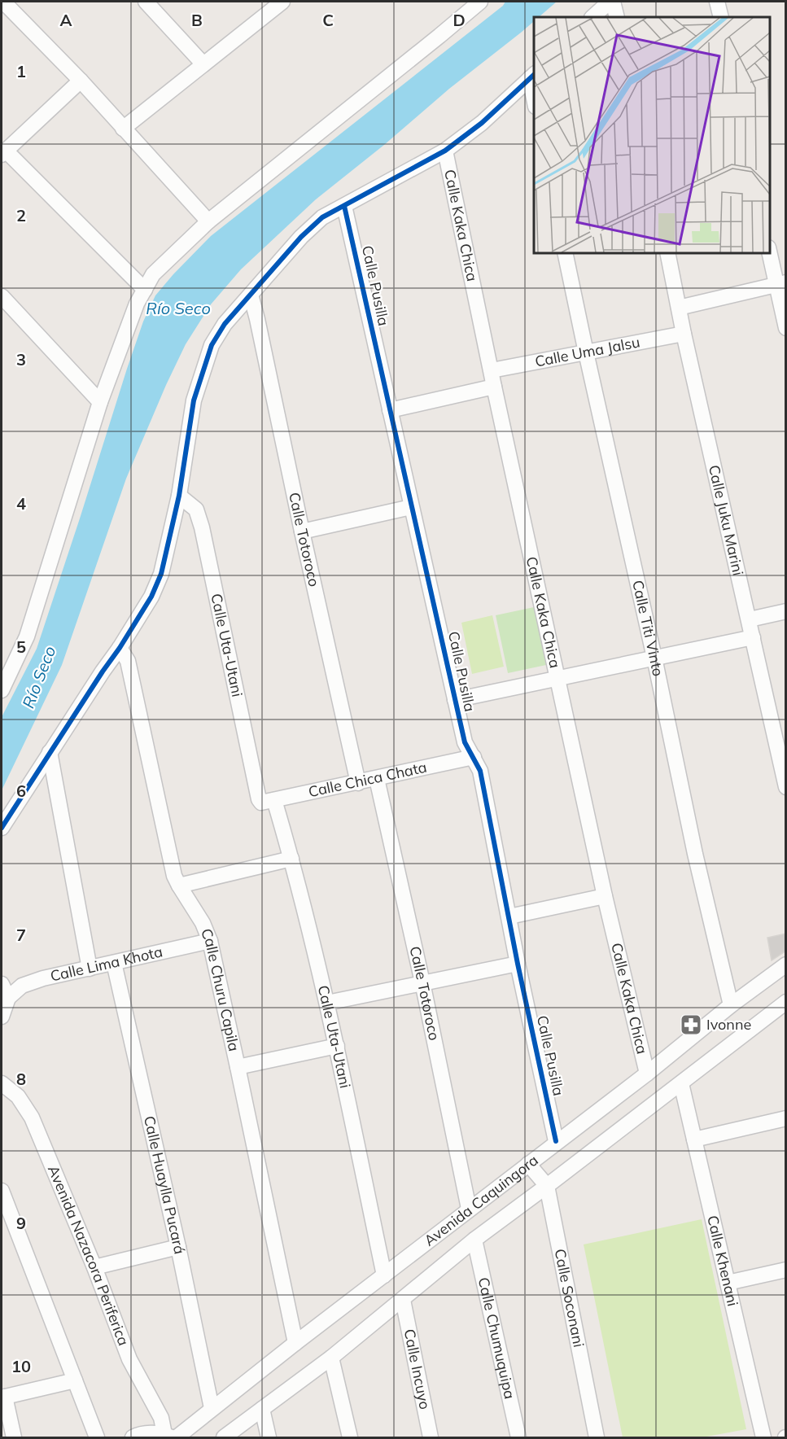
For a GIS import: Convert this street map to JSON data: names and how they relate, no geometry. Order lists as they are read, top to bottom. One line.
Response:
{"streets":{"street":["Calle Kaka Chica","Calle Pusilla","Calle Uma Jalsu","Calle Juku Marini","Calle Totoroco","Calle Titi Vinto","Calle Uta-Utani","Calle Chica Chata","Calle Lima Khota","Calle Churu Capila","Calle Huaylla Pucará","Avenida Caquingora","Avenida Nazacora Periferica","Calle Khenani","Calle Soconani","Calle Chumuquipa","Calle Incuyo"]},"crossings":[["Calle Kaka Chica","Calle Uma Jalsu"],["Calle Kaka Chica","Avenida Caquingora"],["Calle Pusilla","Calle Chica Chata"],["Calle Pusilla","Avenida Caquingora"],["Calle Uma Jalsu","Calle Juku Marini"],["Calle Uma Jalsu","Calle Titi Vinto"],["Calle Totoroco","Calle Chica Chata"],["Calle Totoroco","Avenida Caquingora"],["Calle Titi Vinto","Avenida Caquingora"],["Calle Uta-Utani","Calle Chica Chata"],["Calle Uta-Utani","Avenida Caquingora"],["Calle Lima Khota","Calle Churu Capila"],["Calle Lima Khota","Calle Huaylla Pucará"],["Calle Churu Capila","Avenida Caquingora"],["Calle Huaylla Pucará","Avenida Caquingora"],["Avenida Caquingora","Avenida Nazacora Periferica"],["Avenida Caquingora","Calle Khenani"],["Avenida Caquingora","Calle Soconani"],["Avenida Caquingora","Calle Chumuquipa"],["Avenida Caquingora","Calle Incuyo"]],"water":["Río Seco"],"places":{"pharmacy":["Ivonne"]},"grid":{"columns":["A","B","C","D"],"rows":["1","2","3","4","5","6","7","8","9","10"]}}
